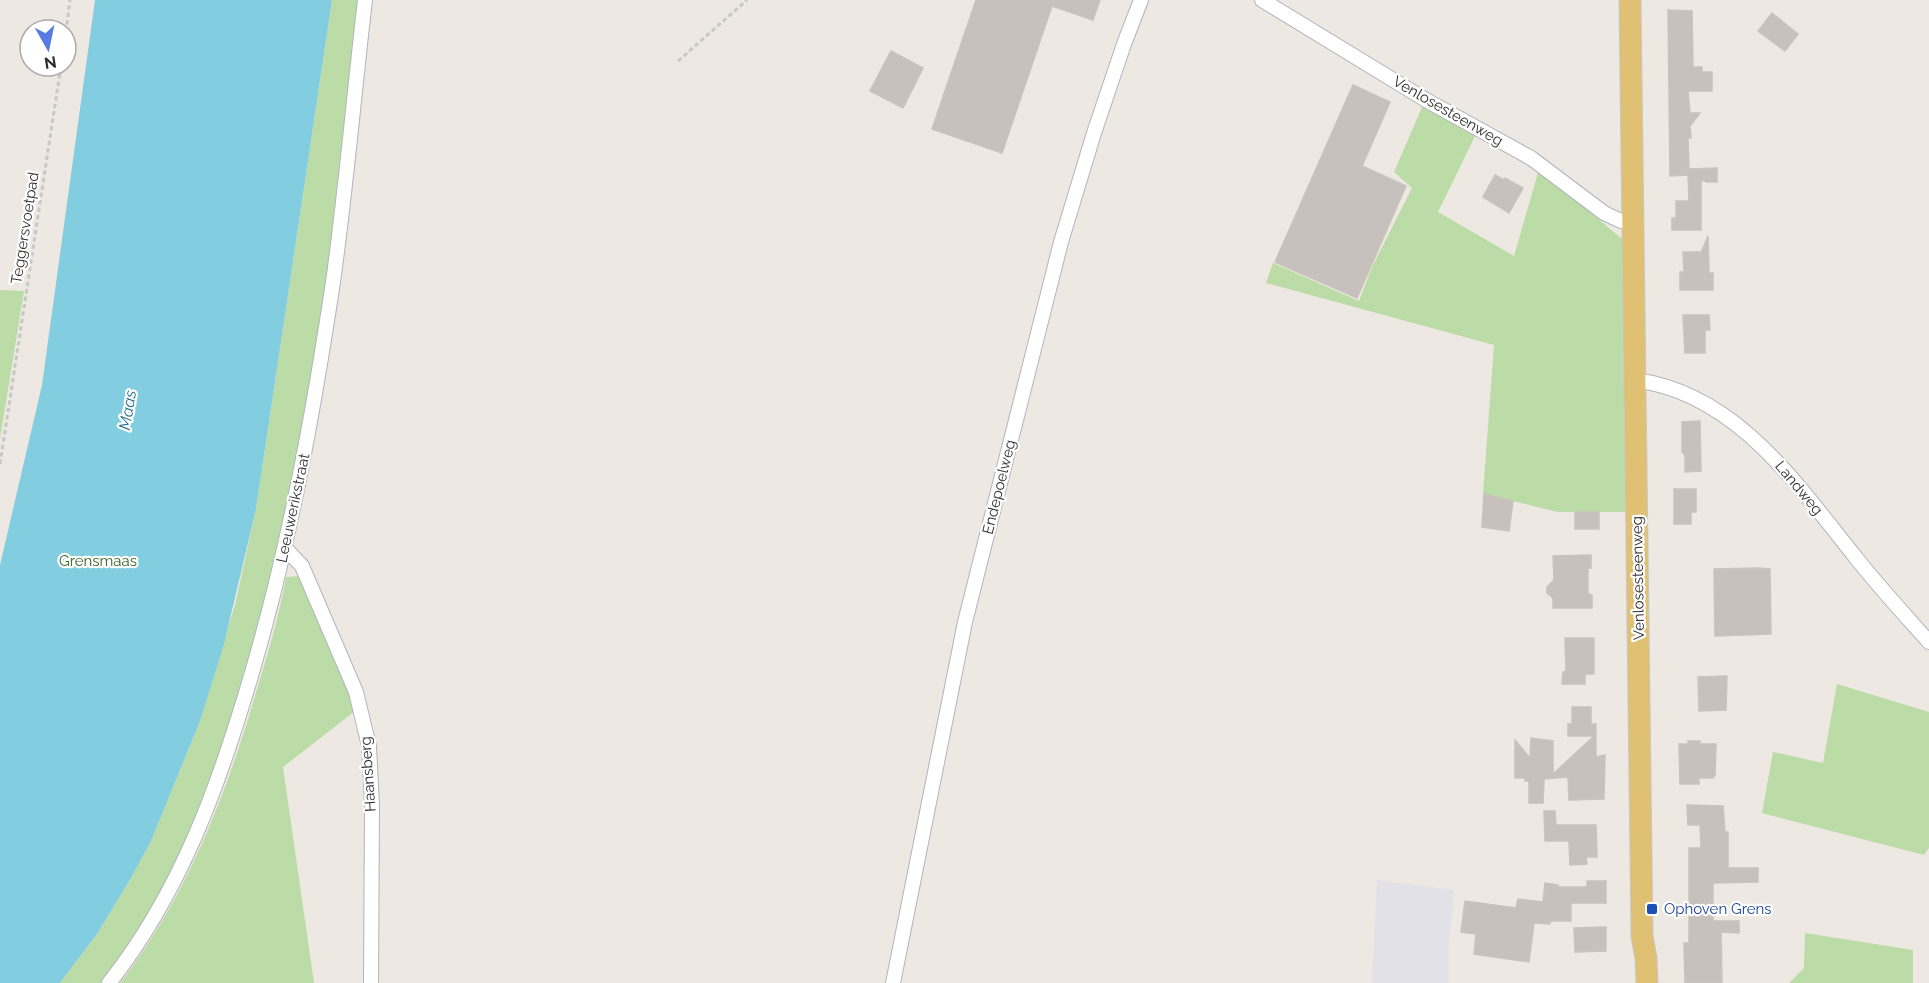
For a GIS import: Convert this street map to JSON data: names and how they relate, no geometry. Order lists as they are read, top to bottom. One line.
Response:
{"streets":{"main road":["Venlosesteenweg"],"street":["Endepoelweg","Landweg","Leeuwerikstraat","Haansberg"],"path":["Teggersvoetpad"]},"crossings":[["Venlosesteenweg","Landweg"],["Leeuwerikstraat","Haansberg"]],"water":["Maas"],"parks":["Grensmaas"],"places":{"transit":["Ophoven Grens"]},"north":"bottom"}
